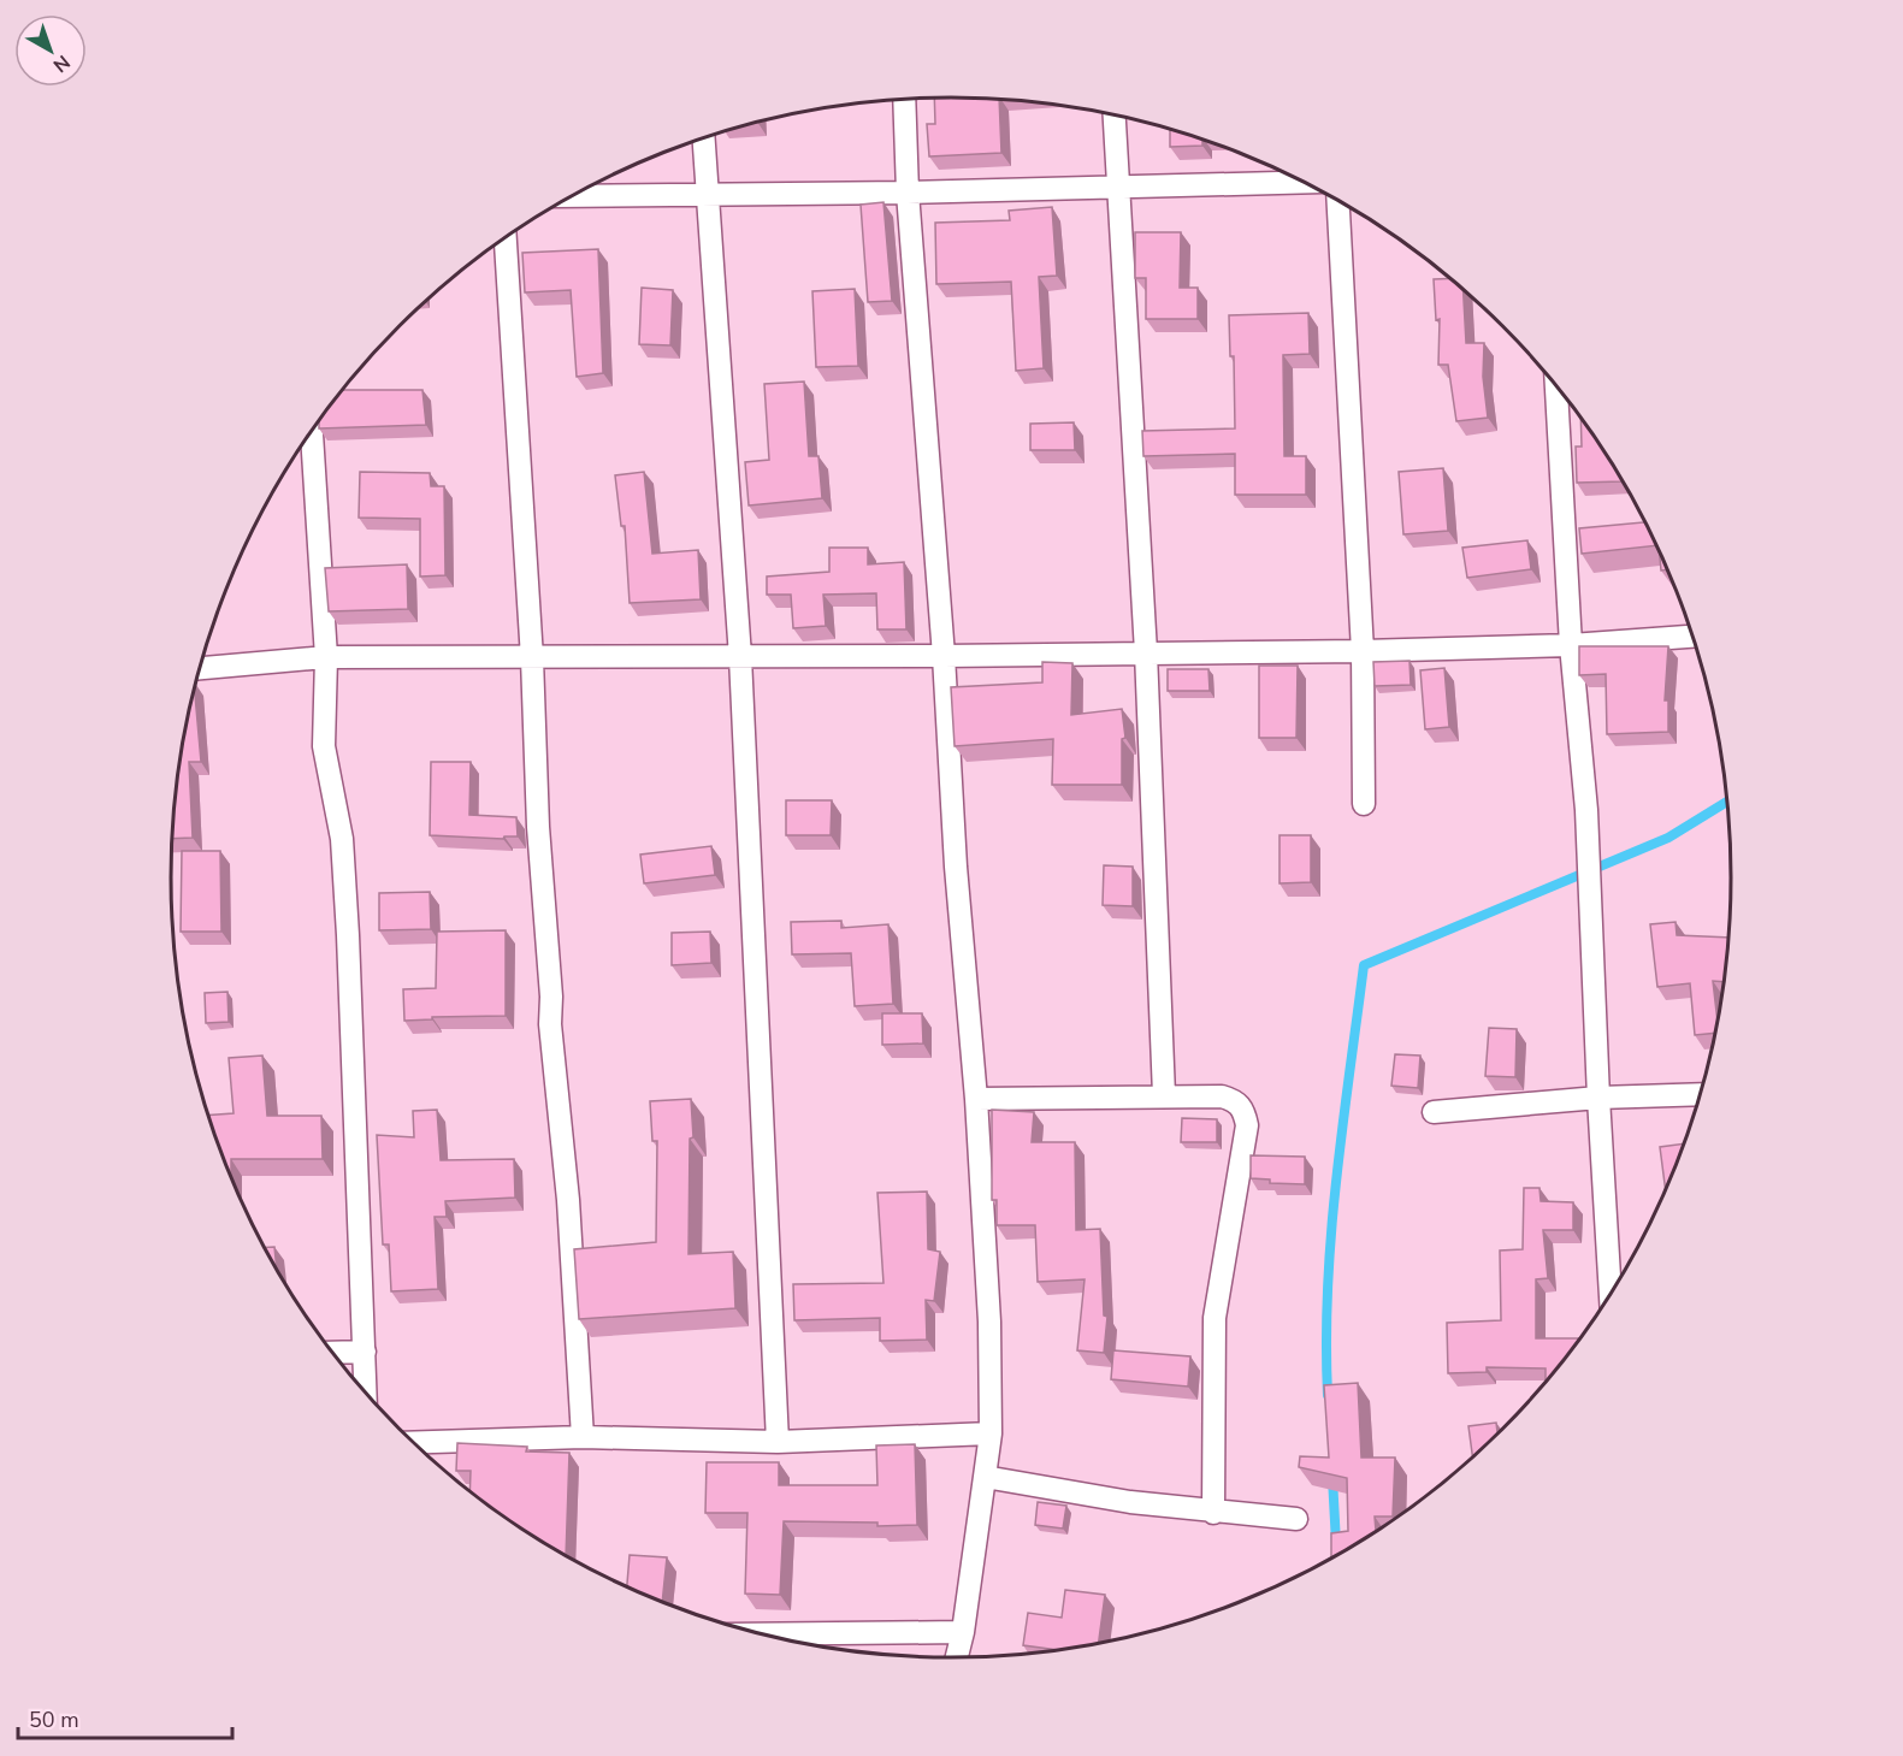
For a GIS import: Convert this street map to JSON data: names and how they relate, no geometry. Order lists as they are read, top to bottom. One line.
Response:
{"scale_bar":"50 m","north":"bottom right"}
